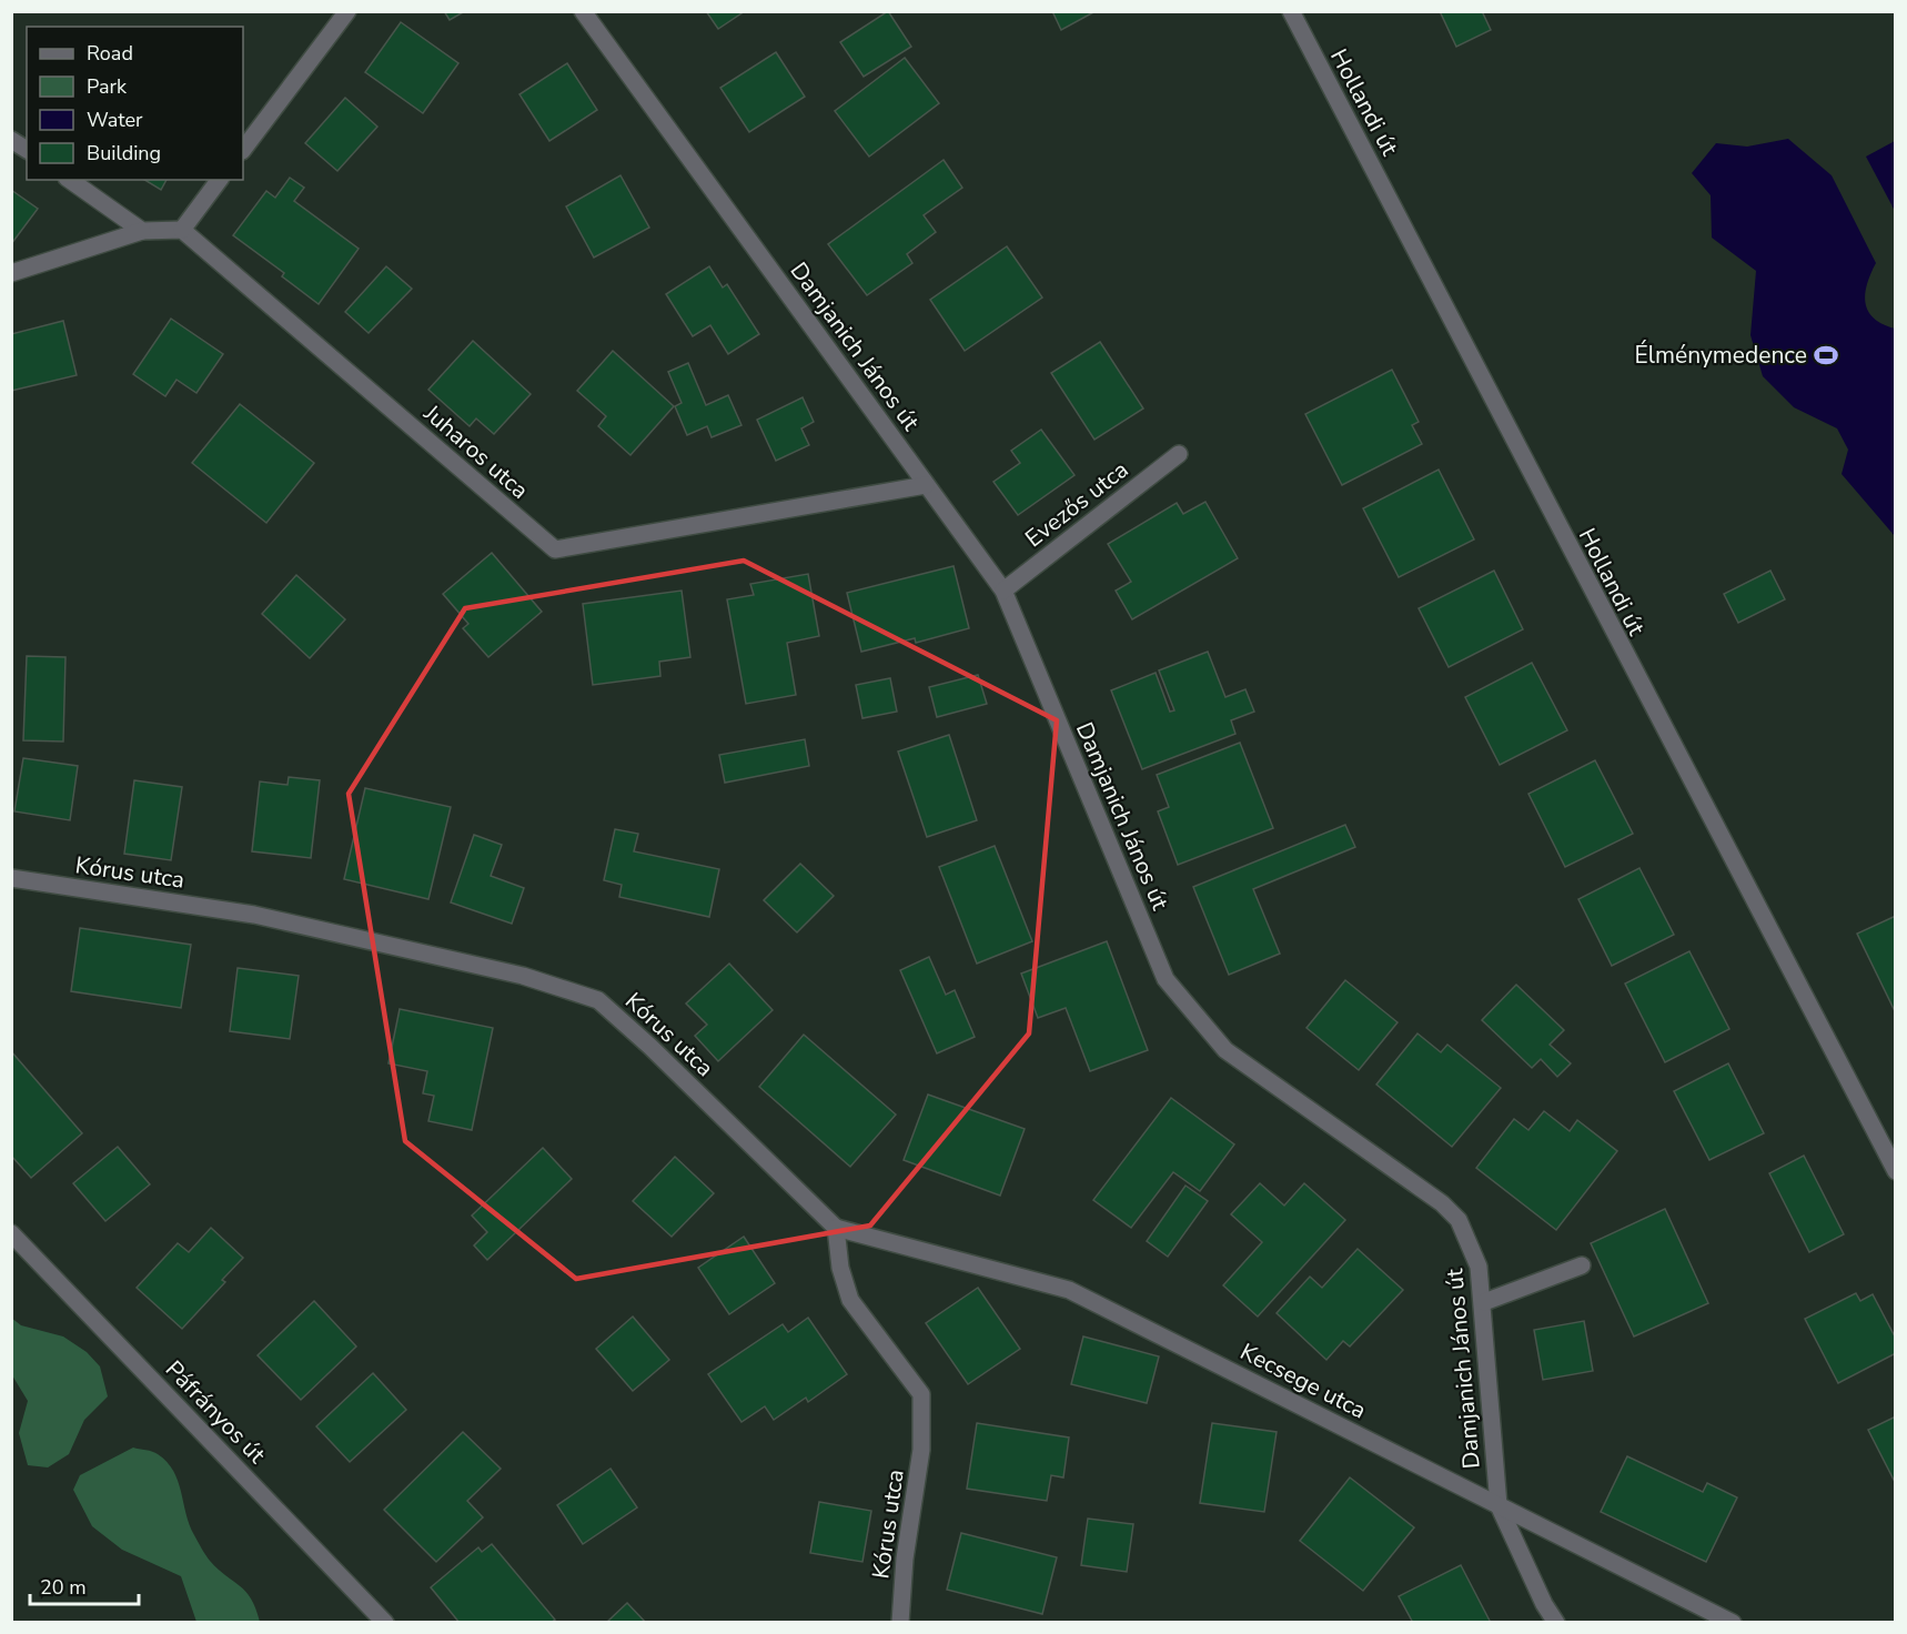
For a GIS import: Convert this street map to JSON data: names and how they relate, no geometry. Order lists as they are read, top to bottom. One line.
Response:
{"streets":{"street":["Hollandi út","Damjanich János út","Juharos utca","Evezős utca","Kórus utca","Kecsege utca","Páfrányos út"]},"crossings":[["Damjanich János út","Juharos utca"],["Damjanich János út","Evezős utca"],["Damjanich János út","Kecsege utca"],["Kórus utca","Kecsege utca"]],"places":{"sports":["Élménymedence"]},"legend":["Road","Park","Water","Building"],"scale_bar":"20 m"}
